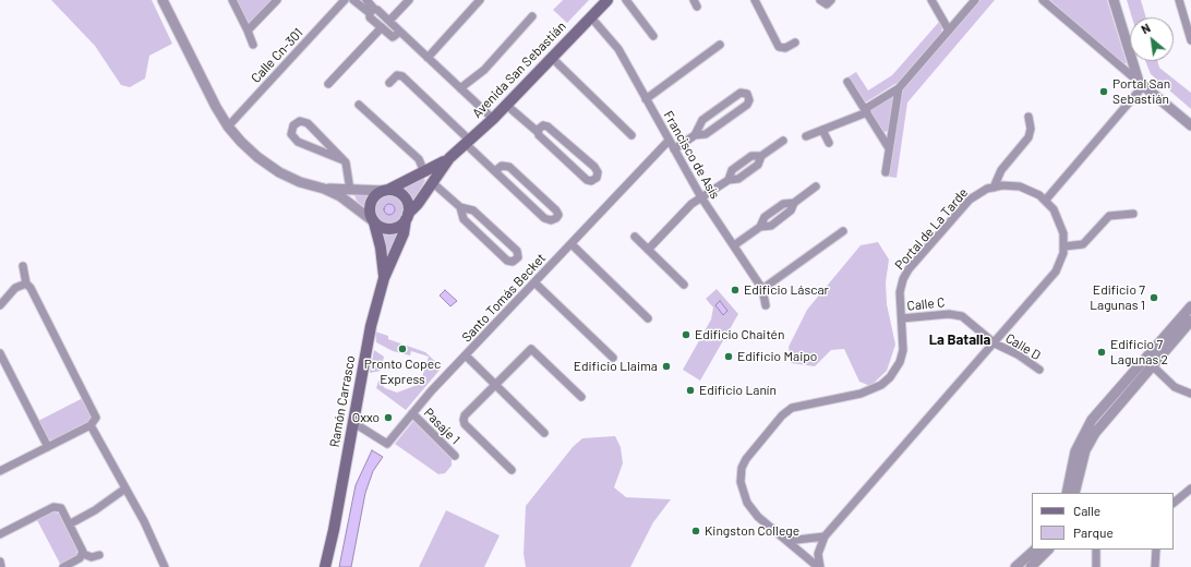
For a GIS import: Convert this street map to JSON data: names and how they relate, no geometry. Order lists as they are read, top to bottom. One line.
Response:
{"streets":{"main road":["Avenida San Sebastián","Ramón Carrasco"],"street":["Calle Cn-301","Francisco de Asís","Portal de La Tarde","Santo Tomás Becket","Calle C","Calle D","Pasaje 1"]},"crossings":[["Avenida San Sebastián","Francisco de Asís"],["Avenida San Sebastián","Ramón Carrasco"],["Francisco de Asís","Santo Tomás Becket"],["Portal de La Tarde","Calle C"],["Portal de La Tarde","Calle D"],["Santo Tomás Becket","Ramón Carrasco"],["Santo Tomás Becket","Pasaje 1"],["Calle C","Calle D"]],"districts":["La Batalla"],"places":["Portal San Sebastián","Edificio Láscar","Edificio 7 Lagunas 1","Edificio Chaitén","Pronto Copec Express","Edificio 7 Lagunas 2","Edificio Maipo","Edificio Llaima","Edificio Lanín","Oxxo","Kingston College"],"legend":["Calle","Parque"],"north":"top left"}
